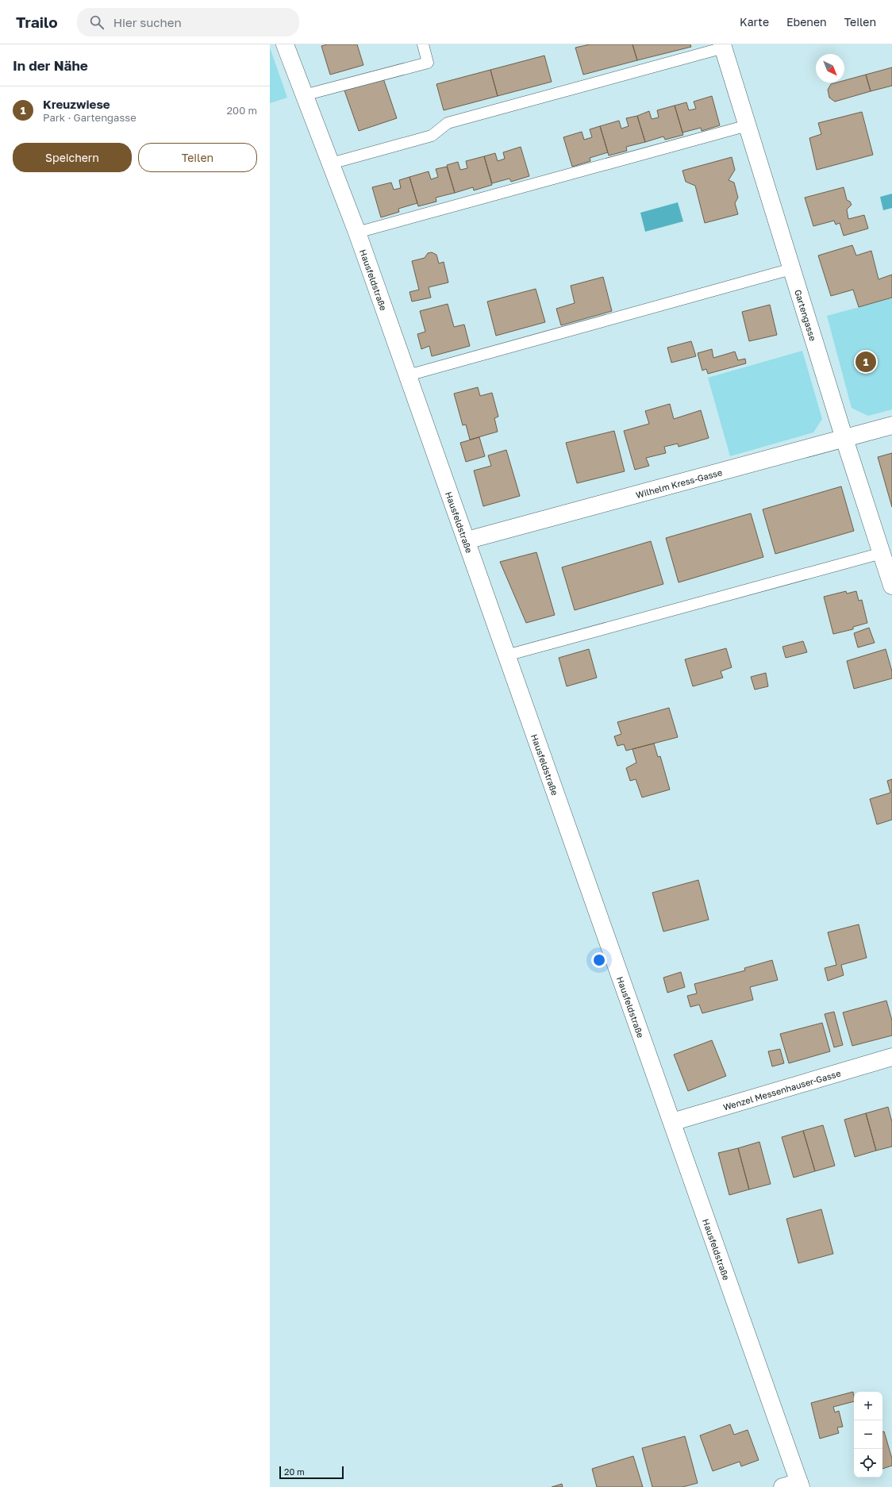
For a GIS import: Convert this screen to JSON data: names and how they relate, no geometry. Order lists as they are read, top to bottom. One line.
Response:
{"streets":{"street":["Hausfeldstraße","Gartengasse","Wilhelm Kress-Gasse","Wenzel Messenhauser-Gasse"]},"crossings":[["Hausfeldstraße","Wilhelm Kress-Gasse"],["Hausfeldstraße","Wenzel Messenhauser-Gasse"],["Gartengasse","Wilhelm Kress-Gasse"]],"scale_bar":"20 m","north":"bottom right","page":{"header":"Trailo","search":"Hier suchen","nav":["Karte","Ebenen","Teilen"],"heading":"In der Nähe","list":[{"mark":"1","name":"Kreuzwiese","note":"Park · Gartengasse","value":"200 m"}],"buttons":["Speichern","Teilen"],"pins":"1","map_buttons":["+","−"],"scale":"20 m"}}
